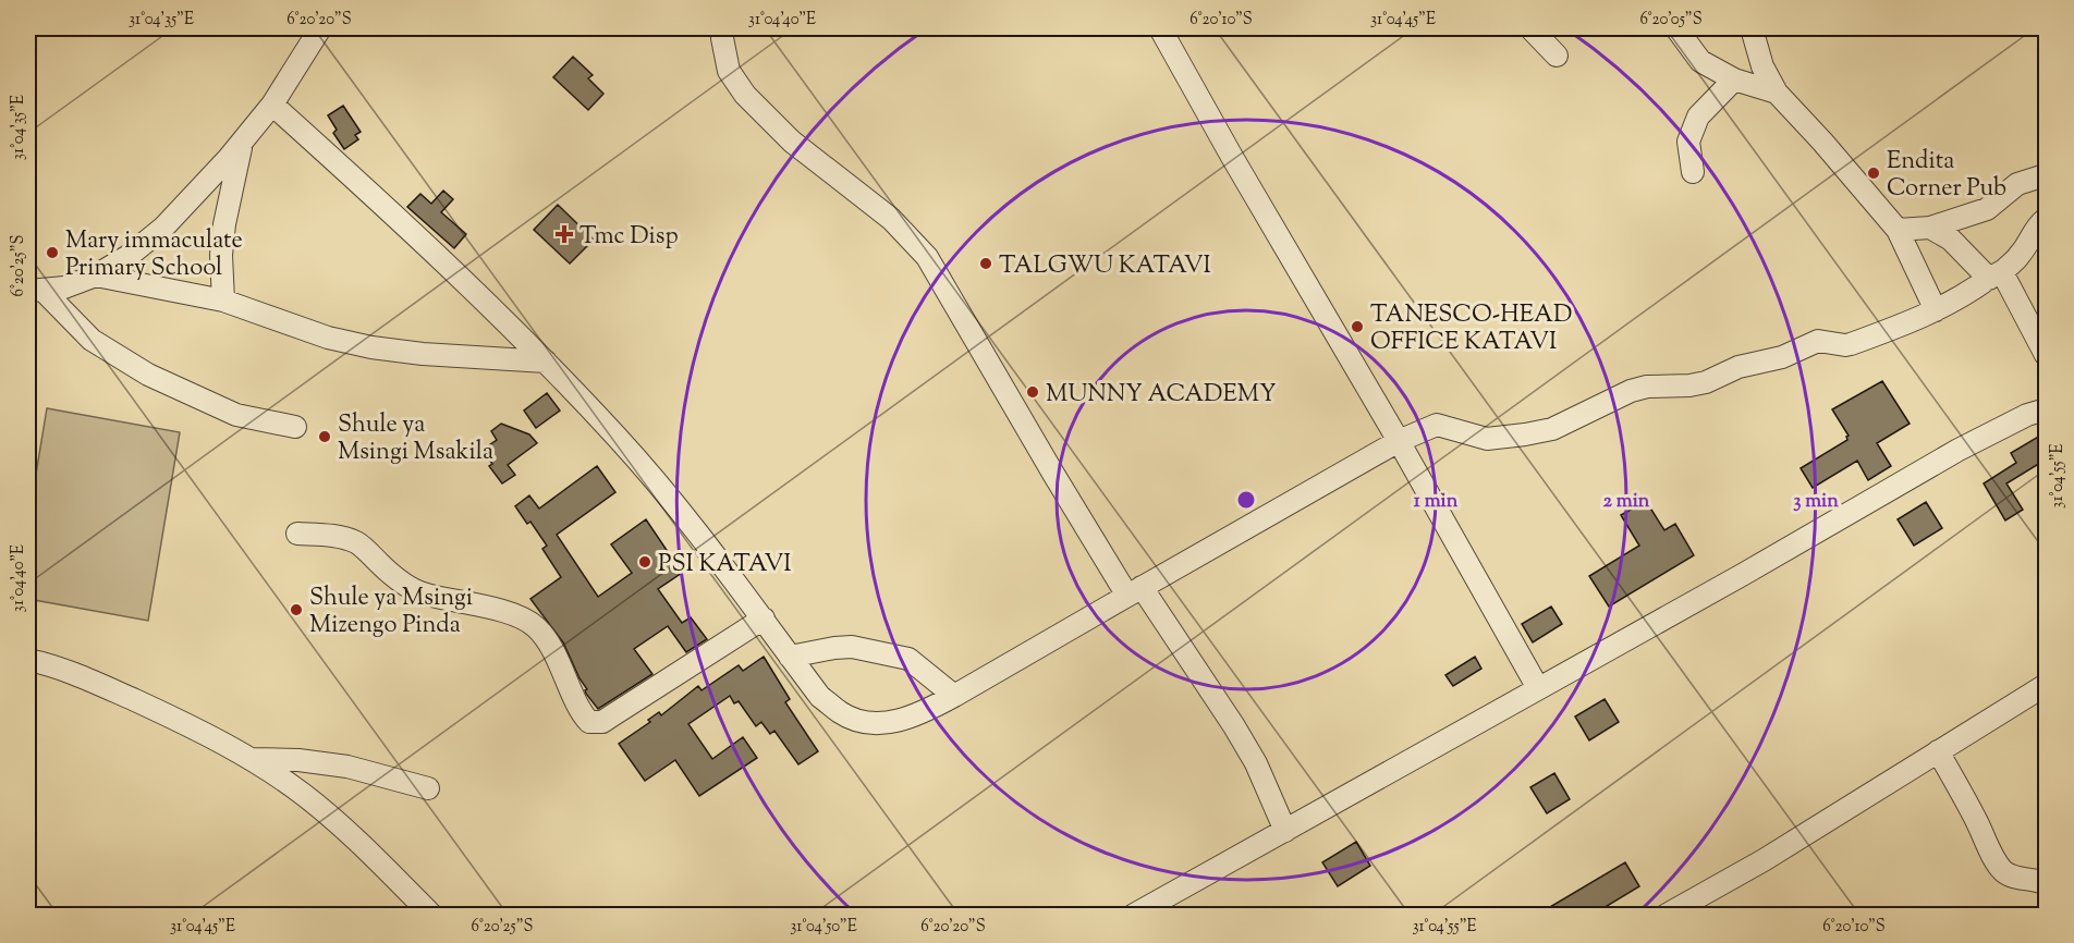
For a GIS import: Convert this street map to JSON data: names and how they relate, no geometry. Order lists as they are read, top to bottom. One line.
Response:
{"places":{"other":["Endita Corner Pub","Mary immaculate Primary School","TALGWU KATAVI","TANESCO-HEAD OFFICE KATAVI","MUNNY ACADEMY","Shule ya Msingi Msakila","PSI KATAVI","Shule ya Msingi Mizengo Pinda"],"health":["Tmc Disp"]},"coordinates":["31°04'35\"E","6°20'20\"S","31°04'40\"E","6°20'10\"S","31°04'45\"E","6°20'05\"S","6°20'25\"S","31°04'55\"E","31°04'50\"E"],"rings":["1 min","2 min","3 min"]}
